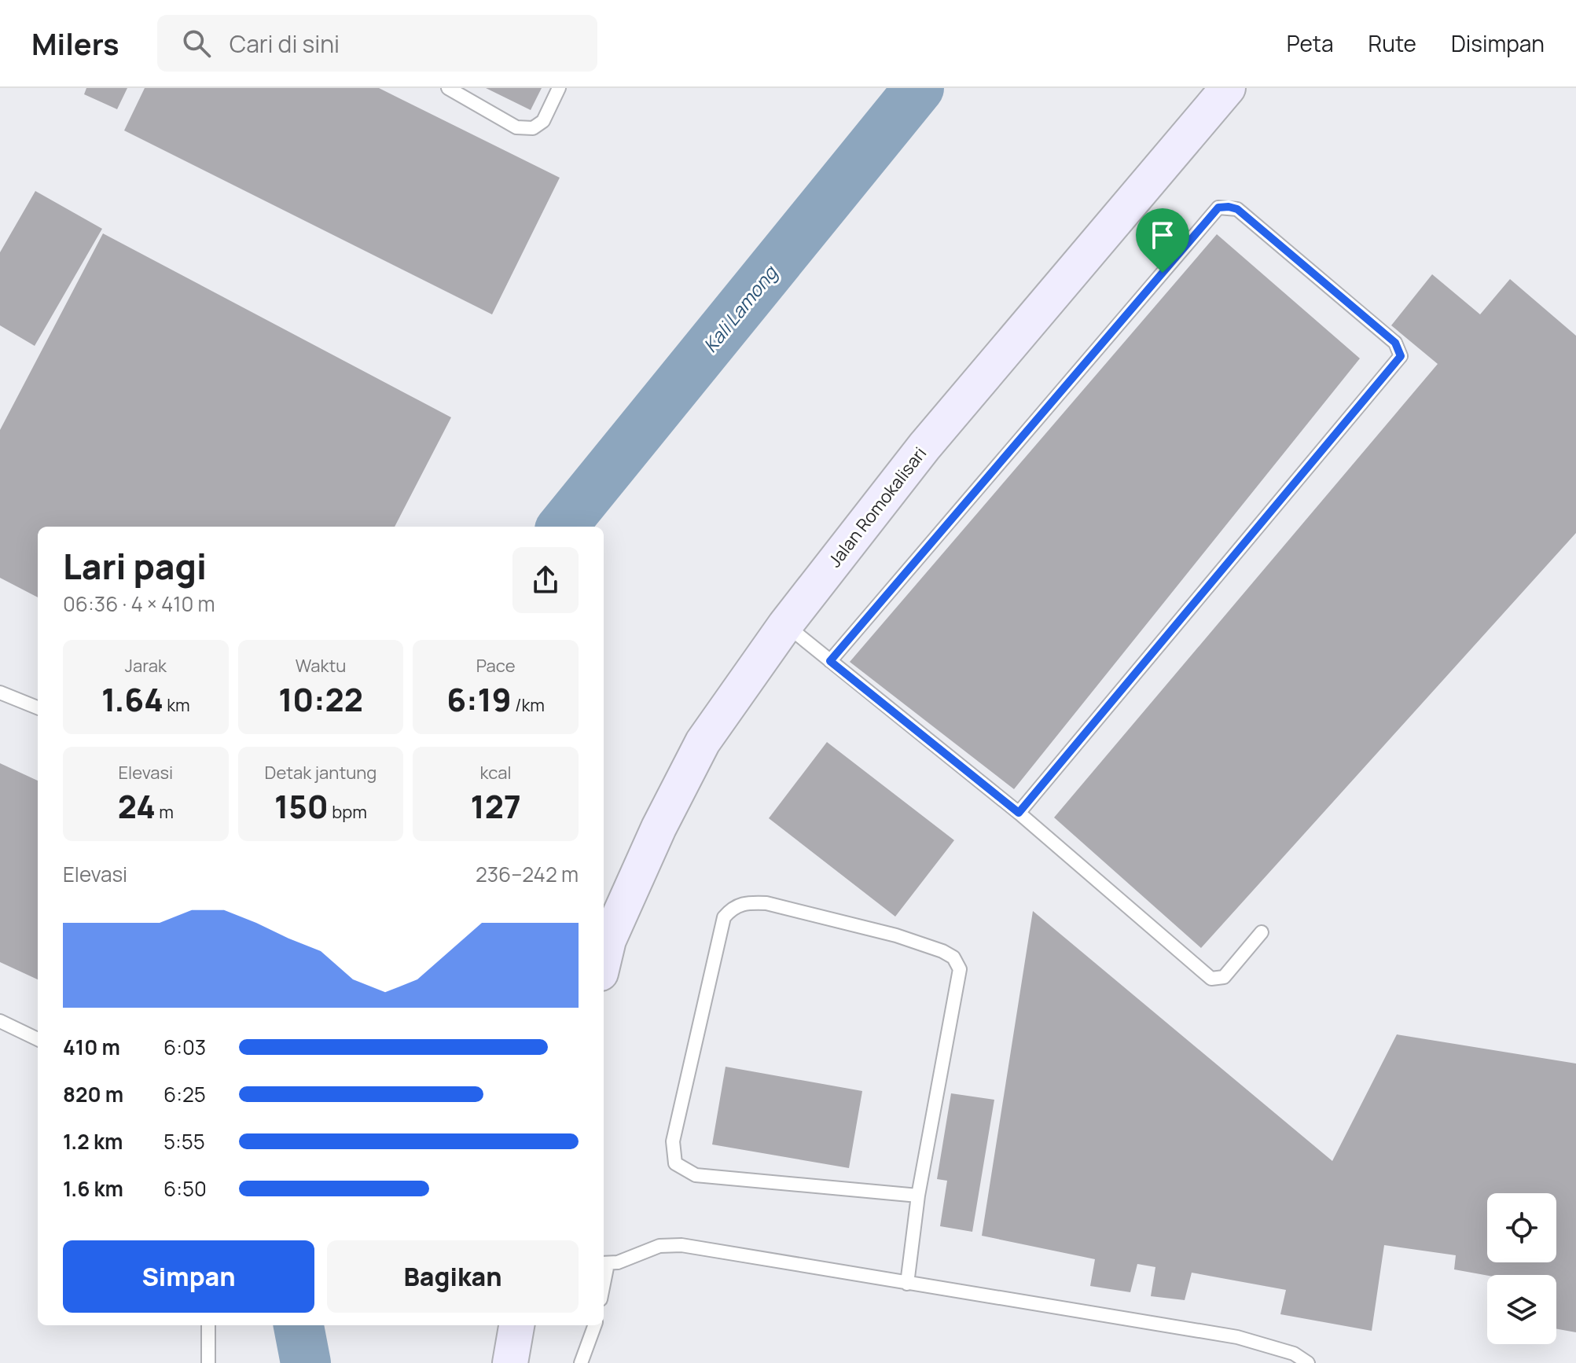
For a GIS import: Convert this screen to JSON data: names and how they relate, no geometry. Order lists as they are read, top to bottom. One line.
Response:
{"streets":{"street":["Jalan Romokalisari"]},"water":["Kali Lamong"],"page":{"header":"Milers","search":"Cari di sini","nav":["Peta","Rute","Disimpan"],"heading":["Lari pagi","06:36 · 4 × 410 m"],"stats":[["Jarak","1.64 km"],["Waktu","10:22"],["Pace","6:19 /km"],["Elevasi","24 m"],["Detak jantung","150 bpm"],["kcal","127"]],"chart":["Elevasi","236–242 m"],"list":[{"name":"410 m","note":"6:03"},{"name":"820 m","note":"6:25"},{"name":"1.2 km","note":"5:55"},{"name":"1.6 km","note":"6:50"}],"buttons":["Simpan","Bagikan"]}}
